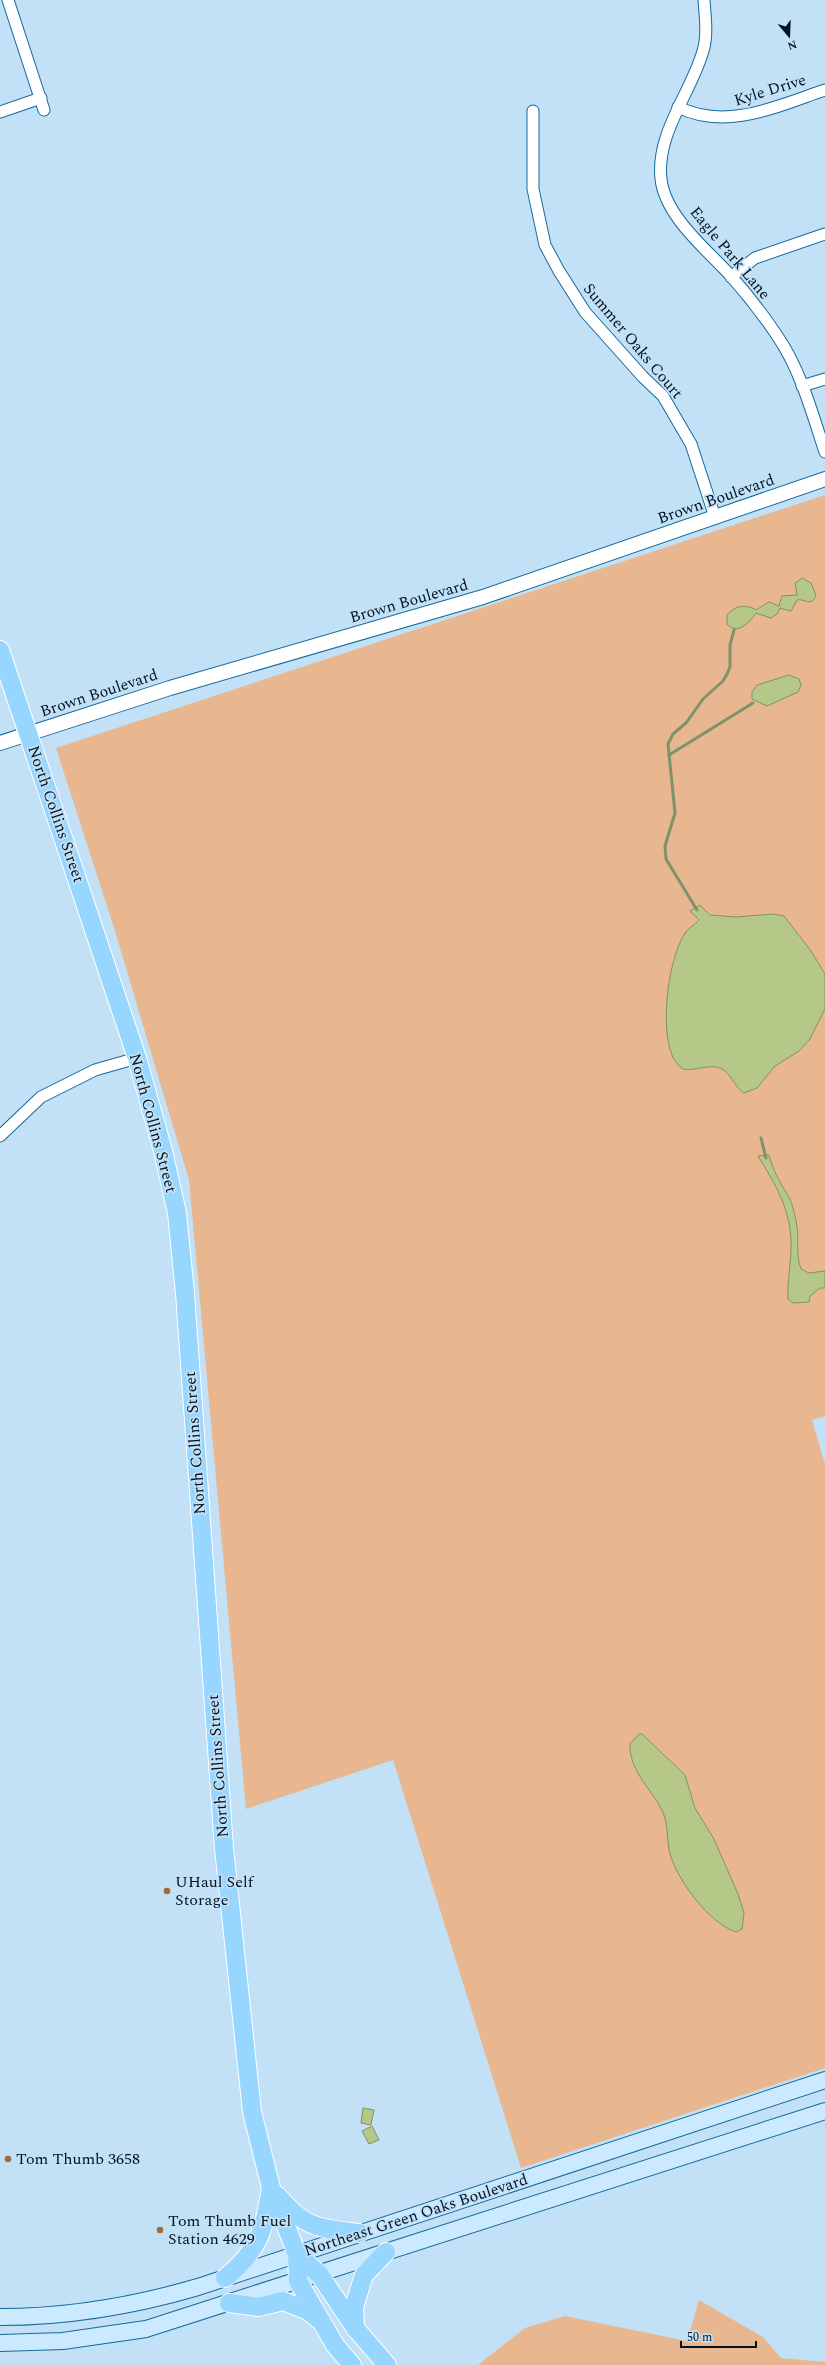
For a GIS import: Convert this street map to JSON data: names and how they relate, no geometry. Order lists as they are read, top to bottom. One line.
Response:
{"streets":{"main road":["North Collins Street","Northeast Green Oaks Boulevard"],"street":["Kyle Drive","Eagle Park Lane","Summer Oaks Court","Brown Boulevard"]},"crossings":[["Kyle Drive","Eagle Park Lane"],["Summer Oaks Court","Brown Boulevard"],["Brown Boulevard","North Collins Street"],["North Collins Street","Northeast Green Oaks Boulevard"]],"places":["UHaul Self Storage","Tom Thumb 3658","Tom Thumb Fuel Station 4629"],"scale_bar":"50 m","north":"bottom"}
